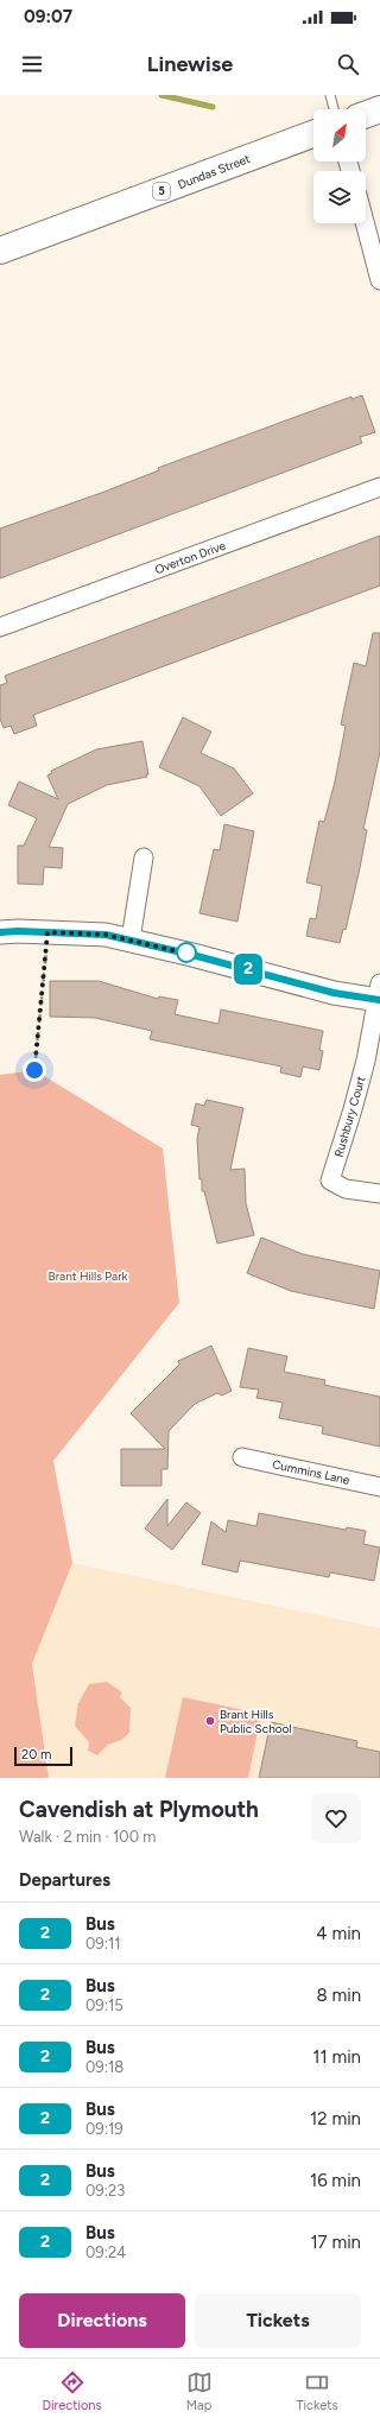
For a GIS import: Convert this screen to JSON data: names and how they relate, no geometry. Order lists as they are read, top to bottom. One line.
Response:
{"streets":{"main road":["Dundas Street","5"],"street":["Overton Drive","Rushbury Court","Cummins Lane"]},"parks":["Brant Hills Park"],"places":["Brant Hills Public School"],"lines":["bus line 2"],"scale_bar":"20 m","north":"top right","page":{"status":"09:07","header":"Linewise","on_map":"2","scale":"20 m","heading":[["Cavendish at Plymouth","Walk · 2 min · 100 m"],"Departures"],"list":[{"mark":"2","name":"Bus","note":"09:11","value":"4 min"},{"mark":"2","name":"Bus","note":"09:15","value":"8 min"},{"mark":"2","name":"Bus","note":"09:18","value":"11 min"},{"mark":"2","name":"Bus","note":"09:19","value":"12 min"},{"mark":"2","name":"Bus","note":"09:23","value":"16 min"},{"mark":"2","name":"Bus","note":"09:24","value":"17 min"}],"buttons":["Directions","Tickets"],"tabs":["Directions","Map","Tickets"]}}
